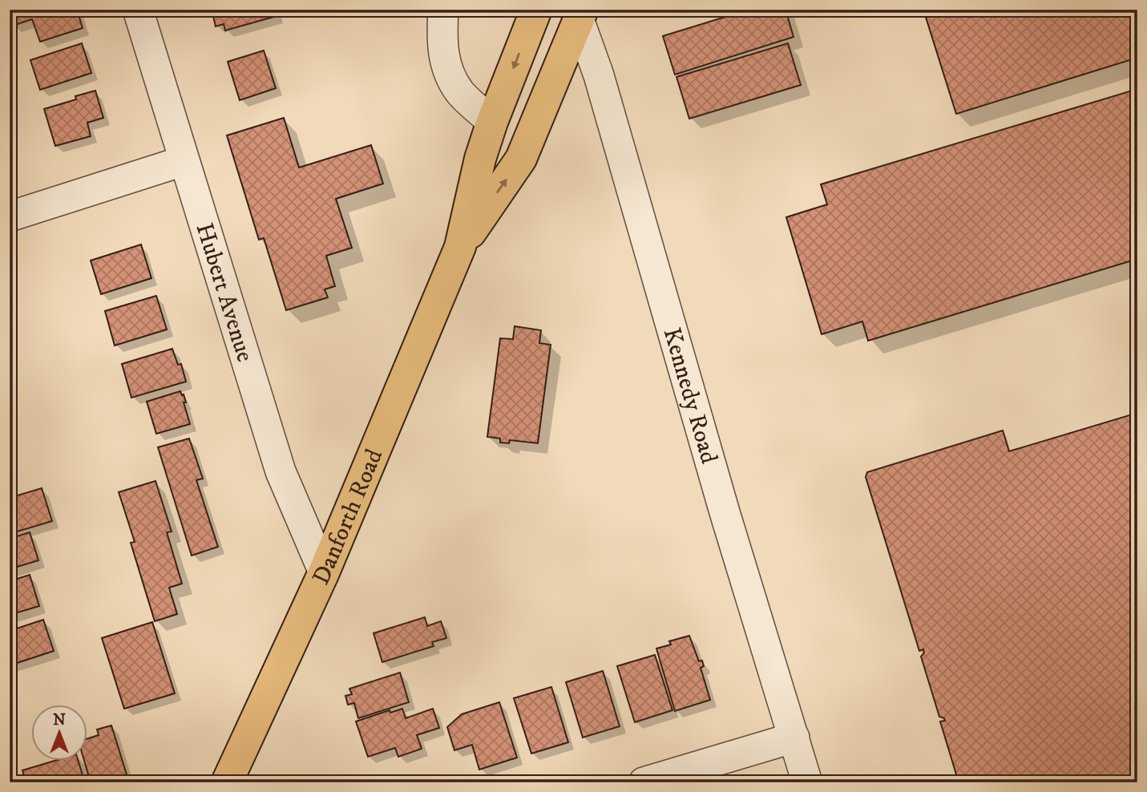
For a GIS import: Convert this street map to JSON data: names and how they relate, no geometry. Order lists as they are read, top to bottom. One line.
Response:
{"streets":{"main road":["Danforth Road"],"street":["Hubert Avenue","Kennedy Road"]},"crossings":[["Hubert Avenue","Danforth Road"],["Kennedy Road","Danforth Road"]],"north":"top"}
